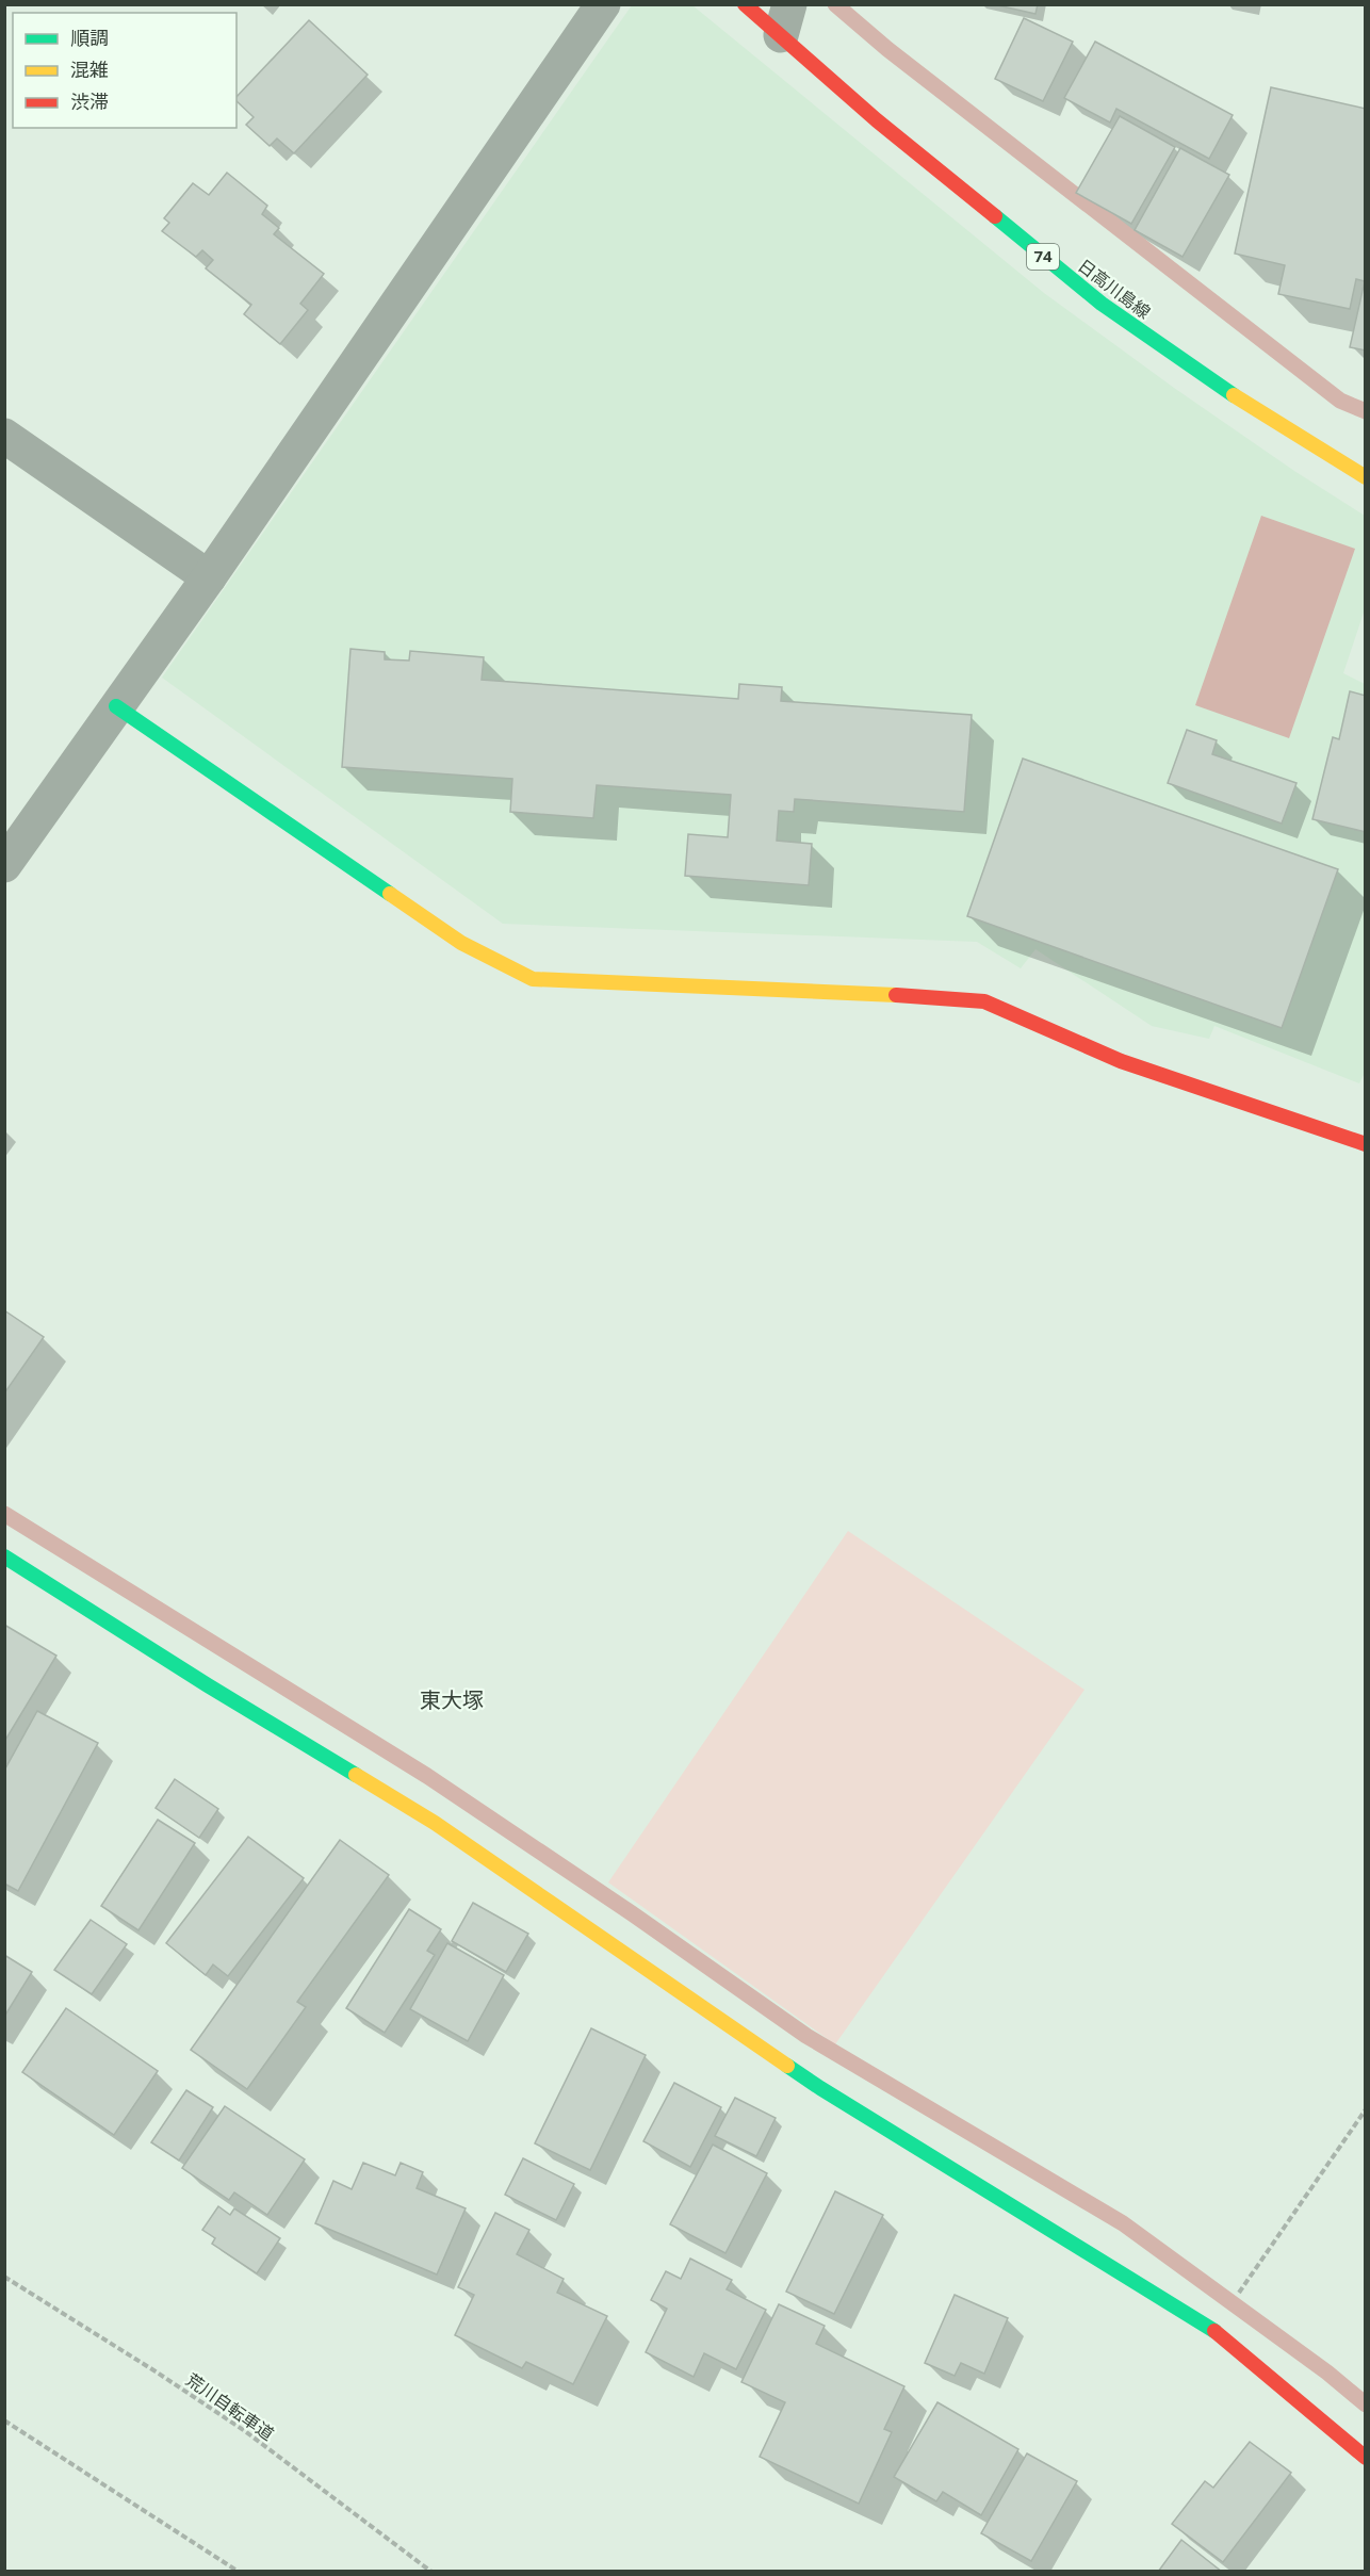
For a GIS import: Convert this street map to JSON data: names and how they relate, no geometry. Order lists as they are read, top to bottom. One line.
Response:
{"streets":{"street":["74","日高川島線"],"path":["荒川自転車道"]},"districts":["東大塚"],"legend":["順調","混雑","渋滞"]}
